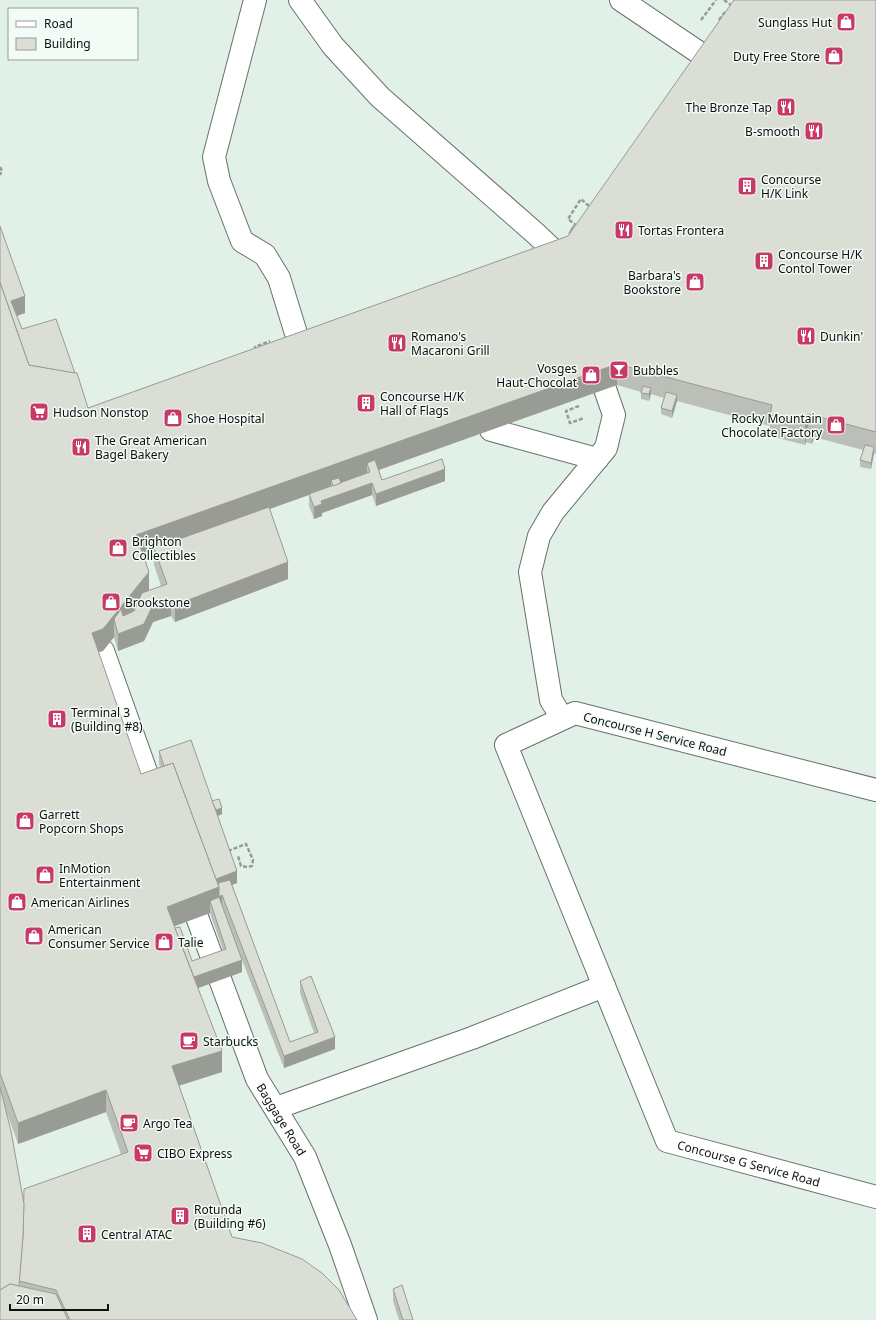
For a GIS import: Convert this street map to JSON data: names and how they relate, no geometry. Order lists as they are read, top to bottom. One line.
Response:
{"streets":{"lane":["Concourse H Service Road","Baggage Road","Concourse G Service Road"]},"crossings":[["Concourse H Service Road","Concourse G Service Road"]],"places":{"shop":["Sunglass Hut","Duty Free Store","Barbara's Bookstore","Vosges Haut-Chocolat","Shoe Hospital","Rocky Mountain Chocolate Factory","Brighton Collectibles","Brookstone","Garrett Popcorn Shops","InMotion Entertainment","American Airlines","American Consumer Service","Talie"],"restaurant":["The Bronze Tap","B-smooth","Tortas Frontera","Dunkin'","Romano's Macaroni Grill","The Great American Bagel Bakery"],"building":["Concourse H/K Link","Concourse H/K Contol Tower","Concourse H/K Hall of Flags","Terminal 3 (Building #8)","Rotunda (Building #6)","Central ATAC"],"bar":["Bubbles"],"supermarket":["Hudson Nonstop","CIBO Express"],"cafe":["Starbucks","Argo Tea"]},"legend":["Road","Building"],"scale_bar":"20 m"}
